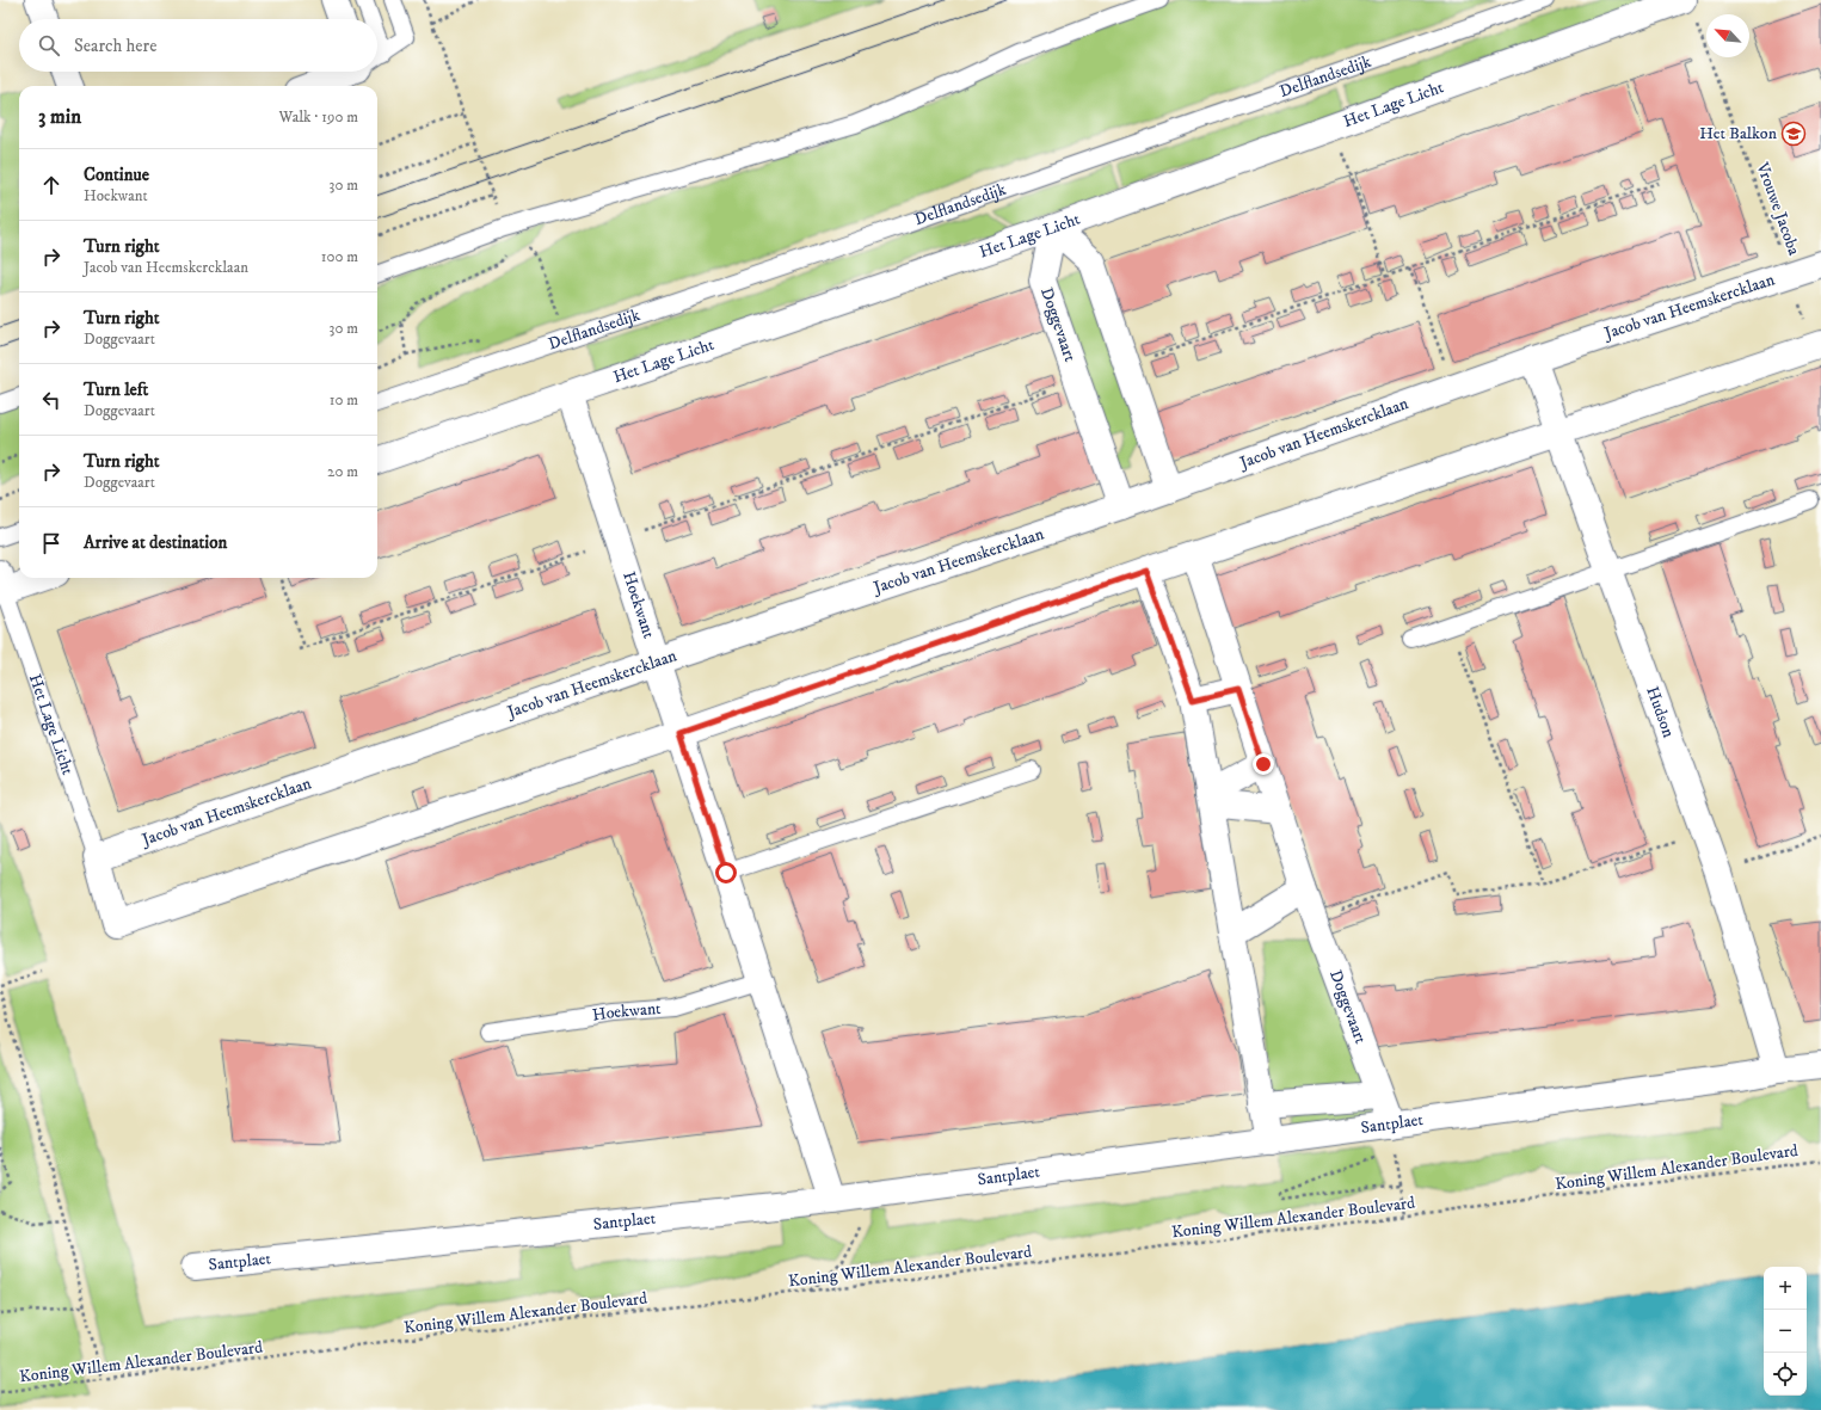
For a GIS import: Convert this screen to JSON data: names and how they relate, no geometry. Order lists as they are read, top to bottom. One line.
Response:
{"streets":{"street":["Het Lage Licht","Jacob van Heemskercklaan","Doggevaart","Hoekwant","Hudson","Santplaet"],"lane":["Delflandsedijk"],"path":["Vrouwe Jacoba","Koning Willem Alexander Boulevard"]},"crossings":[["Het Lage Licht","Vrouwe Jacoba"],["Het Lage Licht","Jacob van Heemskercklaan"],["Het Lage Licht","Doggevaart"],["Het Lage Licht","Hoekwant"],["Vrouwe Jacoba","Jacob van Heemskercklaan"],["Jacob van Heemskercklaan","Doggevaart"],["Jacob van Heemskercklaan","Hoekwant"],["Jacob van Heemskercklaan","Hudson"],["Doggevaart","Santplaet"],["Hoekwant","Santplaet"],["Hudson","Santplaet"]],"places":{"school or university":["Het Balkon"]},"north":"top left","page":{"search":"Search here","heading":["3 min","Walk · 190 m"],"list":[["Continue","Hoekwant","30 m"],["Turn right","Jacob van Heemskercklaan","100 m"],["Turn right","Doggevaart","30 m"],["Turn left","Doggevaart","10 m"],["Turn right","Doggevaart","20 m"],"Arrive at destination"],"map_buttons":["+","−"]}}
